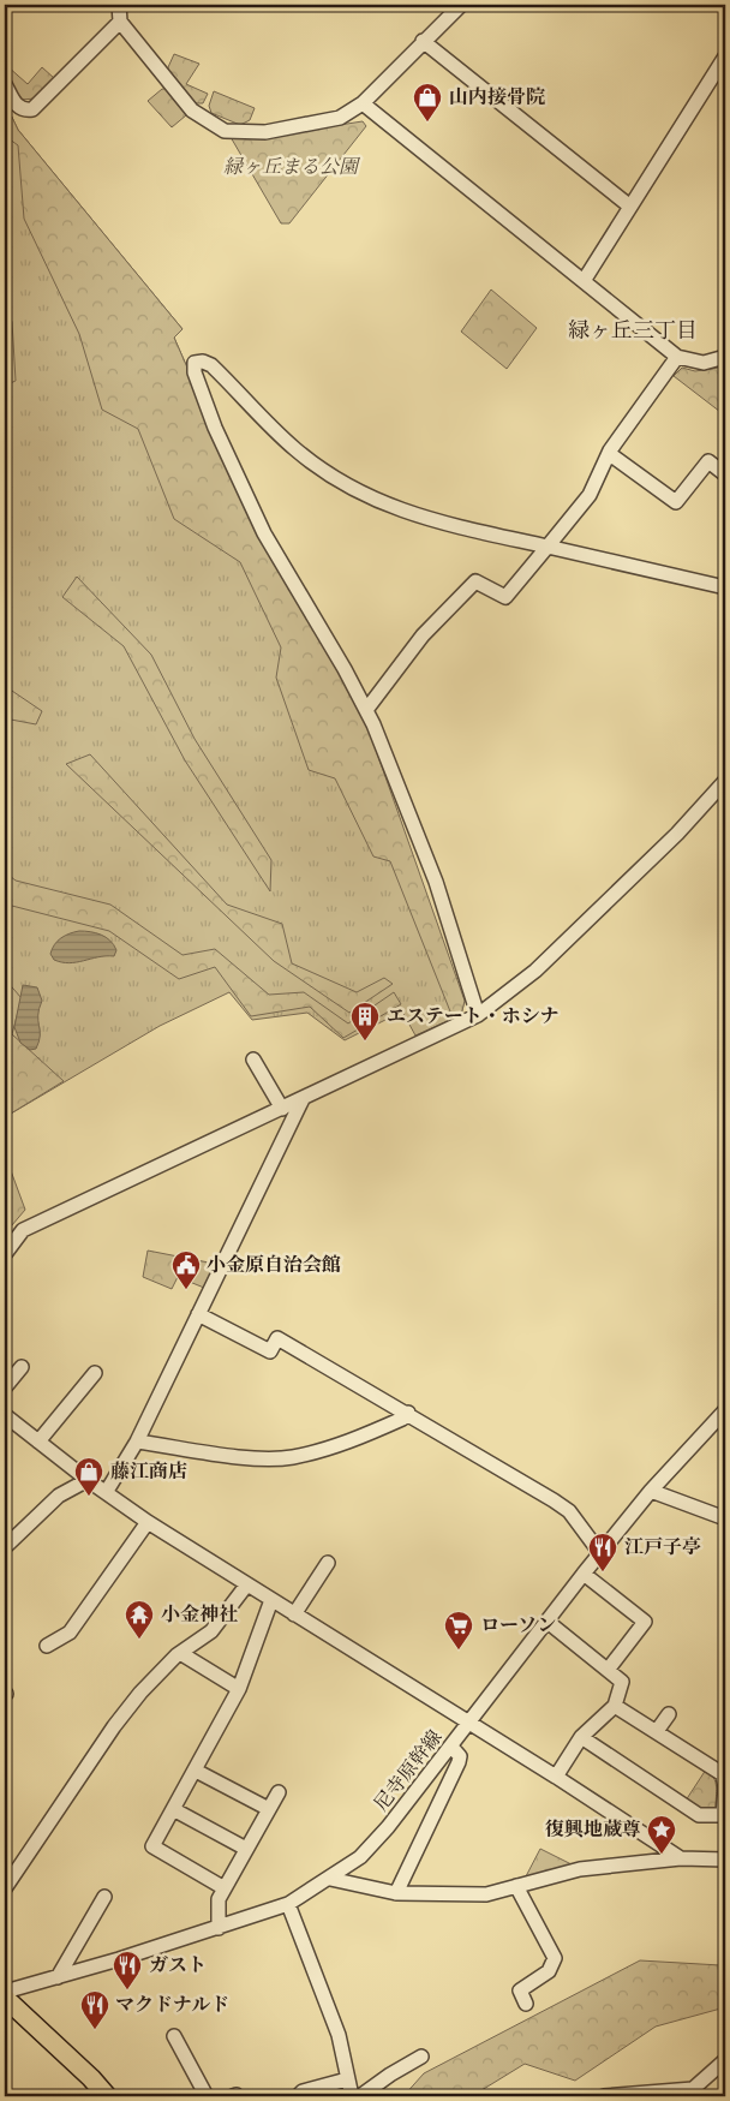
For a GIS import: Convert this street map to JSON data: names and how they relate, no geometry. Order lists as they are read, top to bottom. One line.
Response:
{"streets":{"street":["尼寺原幹線"]},"districts":["緑ヶ丘三丁目"],"parks":["緑ヶ丘まる公園"],"places":{"shop":["山内接骨院","藤江商店"],"building":["エステート・ホシナ"],"public building":["小金原自治会館"],"restaurant":["江戸子亭","ガスト","マクドナルド"],"temple":["小金神社"],"supermarket":["ローソン"],"place":["復興地蔵尊"]}}
